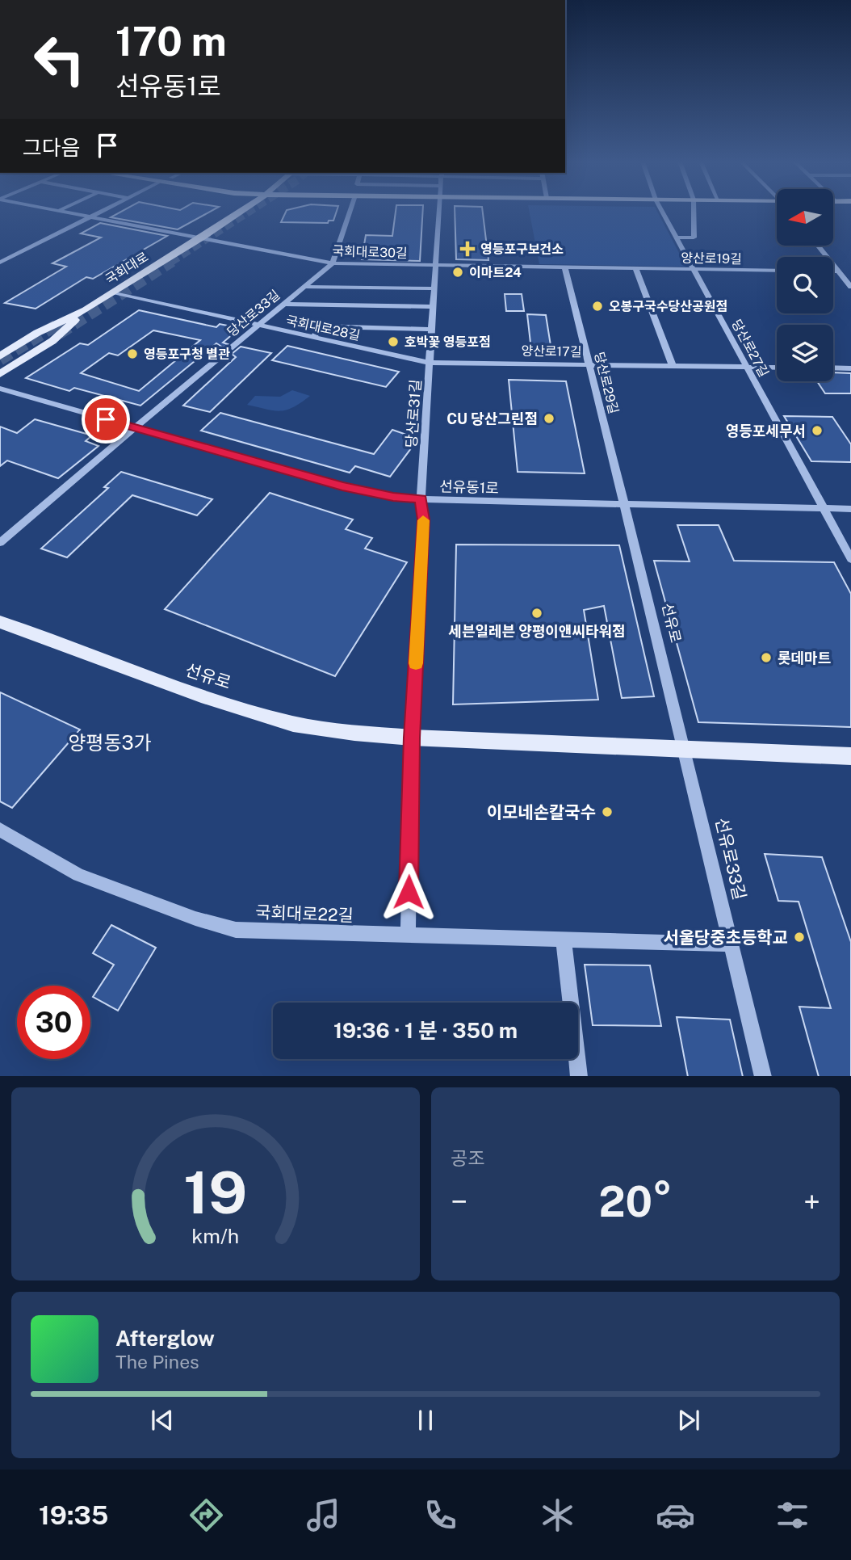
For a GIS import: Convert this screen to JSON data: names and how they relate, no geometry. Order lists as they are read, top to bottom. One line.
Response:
{"streets":{"main road":["국회대로","선유로"],"street":["국회대로30길","양산로19길","당산로33길","국회대로28길","당산로27길","양산로17길","당산로29길","당산로31길","선유동1로","선유로33길","국회대로22길"]},"crossings":[["국회대로30길","양산로19길"],["국회대로30길","국회대로"],["국회대로30길","당산로33길"],["국회대로30길","당산로31길"],["양산로19길","당산로27길"],["양산로19길","당산로29길"],["양산로19길","당산로31길"],["국회대로","국회대로28길"],["당산로33길","국회대로28길"],["당산로33길","선유동1로"],["국회대로28길","양산로17길"],["국회대로28길","당산로31길"],["당산로27길","양산로17길"],["당산로27길","선유동1로"],["양산로17길","당산로29길"],["양산로17길","당산로31길"],["당산로29길","선유동1로"],["당산로29길","선유로"],["당산로31길","선유동1로"],["선유동1로","선유로"],["선유로","선유로33길"],["선유로33길","국회대로22길"]],"districts":["양평동3가"],"places":{"health":["영등포구보건소"],"other":["이마트24","오봉구국수당산공원점","호박꽃 영등포점","영등포구청 별관","CU 당산그린점","영등포세무서","세븐일레븐 양평이앤씨타워점","롯데마트","이모네손칼국수","서울당중초등학교"]},"north":"left","page":{"turn":["170 m","선유동1로"],"then":"그다음","limit":"30","trip":"19:36 · 1 분 · 350 m","tile":"공조","heat":["−","20°","+"],"song":["Afterglow","The Pines"],"tabs":"19:35","gauge":["19","km/h"]}}
